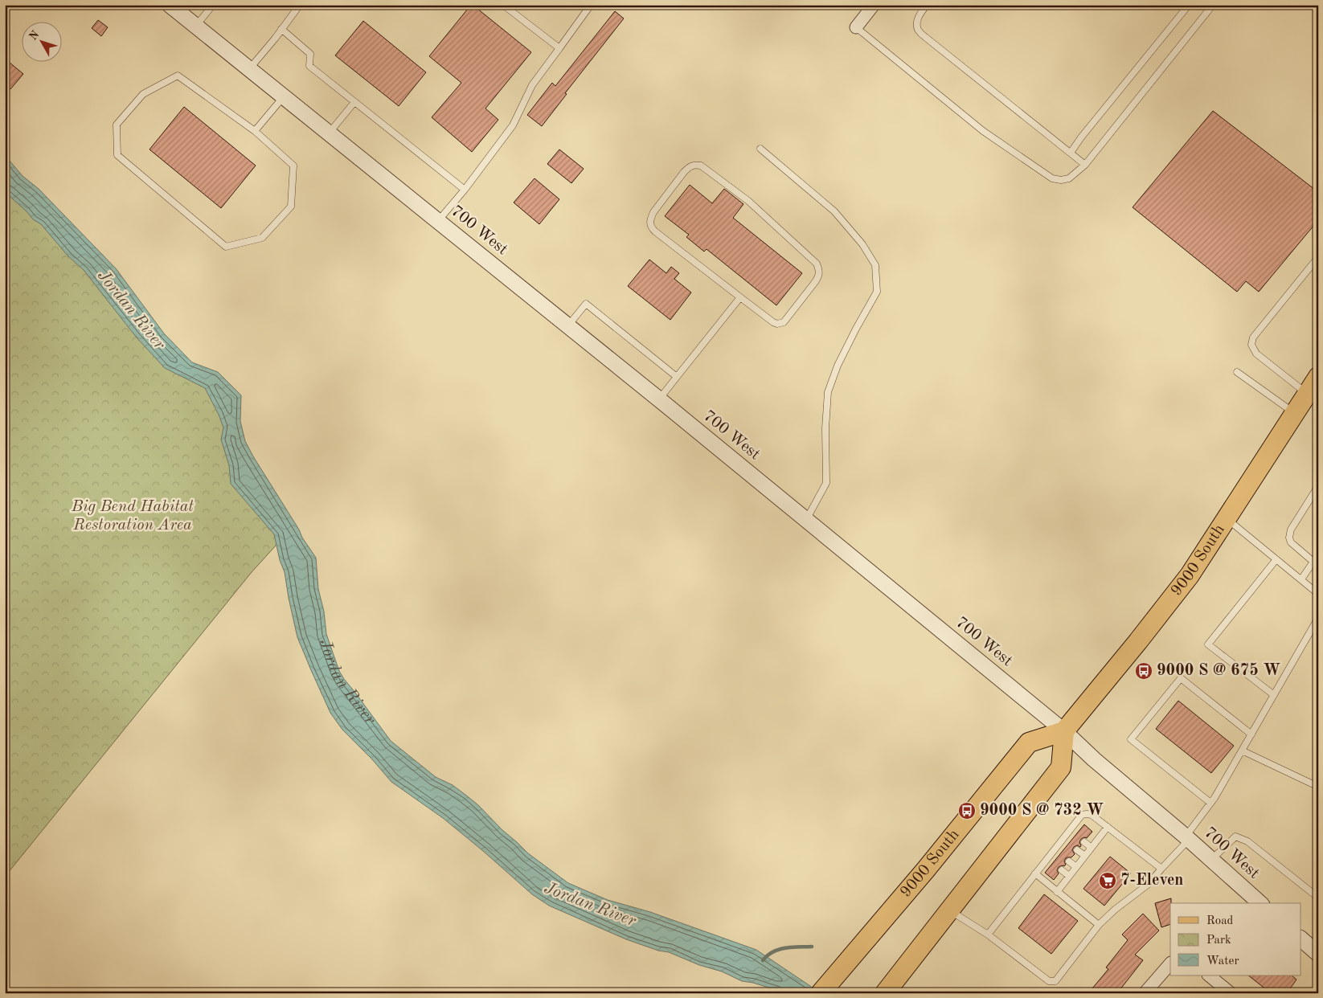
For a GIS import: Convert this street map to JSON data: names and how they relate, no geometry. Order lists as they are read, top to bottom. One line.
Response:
{"streets":{"main road":["9000 South"],"street":["700 West"]},"crossings":[["700 West","9000 South"]],"water":["Jordan River"],"parks":["Big Bend Habitat Restoration Area"],"places":{"bus stop":["9000 S @ 675 W","9000 S @ 732 W"],"supermarket":["7-Eleven"]},"legend":["Road","Park","Water"],"north":"top left"}
